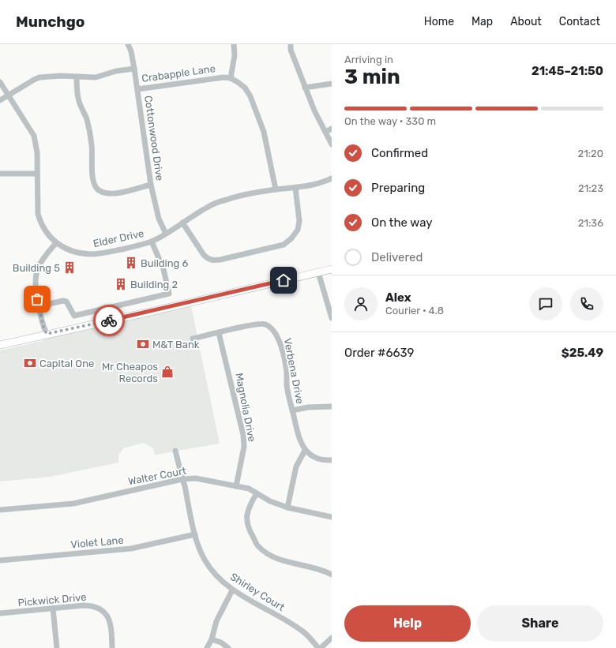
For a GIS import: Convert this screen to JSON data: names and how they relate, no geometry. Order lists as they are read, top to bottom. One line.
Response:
{"streets":{"street":["Crabapple Lane","Cottonwood Drive","Elder Drive","Verbena Drive","Magnolia Drive","Walter Court","Violet Lane","Shirley Court","Pickwick Drive"]},"crossings":[["Crabapple Lane","Cottonwood Drive"],["Crabapple Lane","Elder Drive"],["Cottonwood Drive","Elder Drive"],["Verbena Drive","Magnolia Drive"],["Magnolia Drive","Walter Court"],["Walter Court","Shirley Court"],["Violet Lane","Shirley Court"]],"places":{"building":["Building 6","Building 5","Building 2"],"bank":["M&T Bank","Capital One"],"shop":["Mr Cheapos Records"]},"page":{"header":"Munchgo","nav":["Home","Map","About","Contact"],"heading":["3 min","Arriving in","21:45–21:50"],"panel":["Alex","Courier · 4.8","Order #6639","$25.49"],"bar":"On the way · 330 m","list":[["Confirmed","21:20"],["Preparing","21:23"],["On the way","21:36"],"Delivered"],"buttons":["Help","Share"]}}
